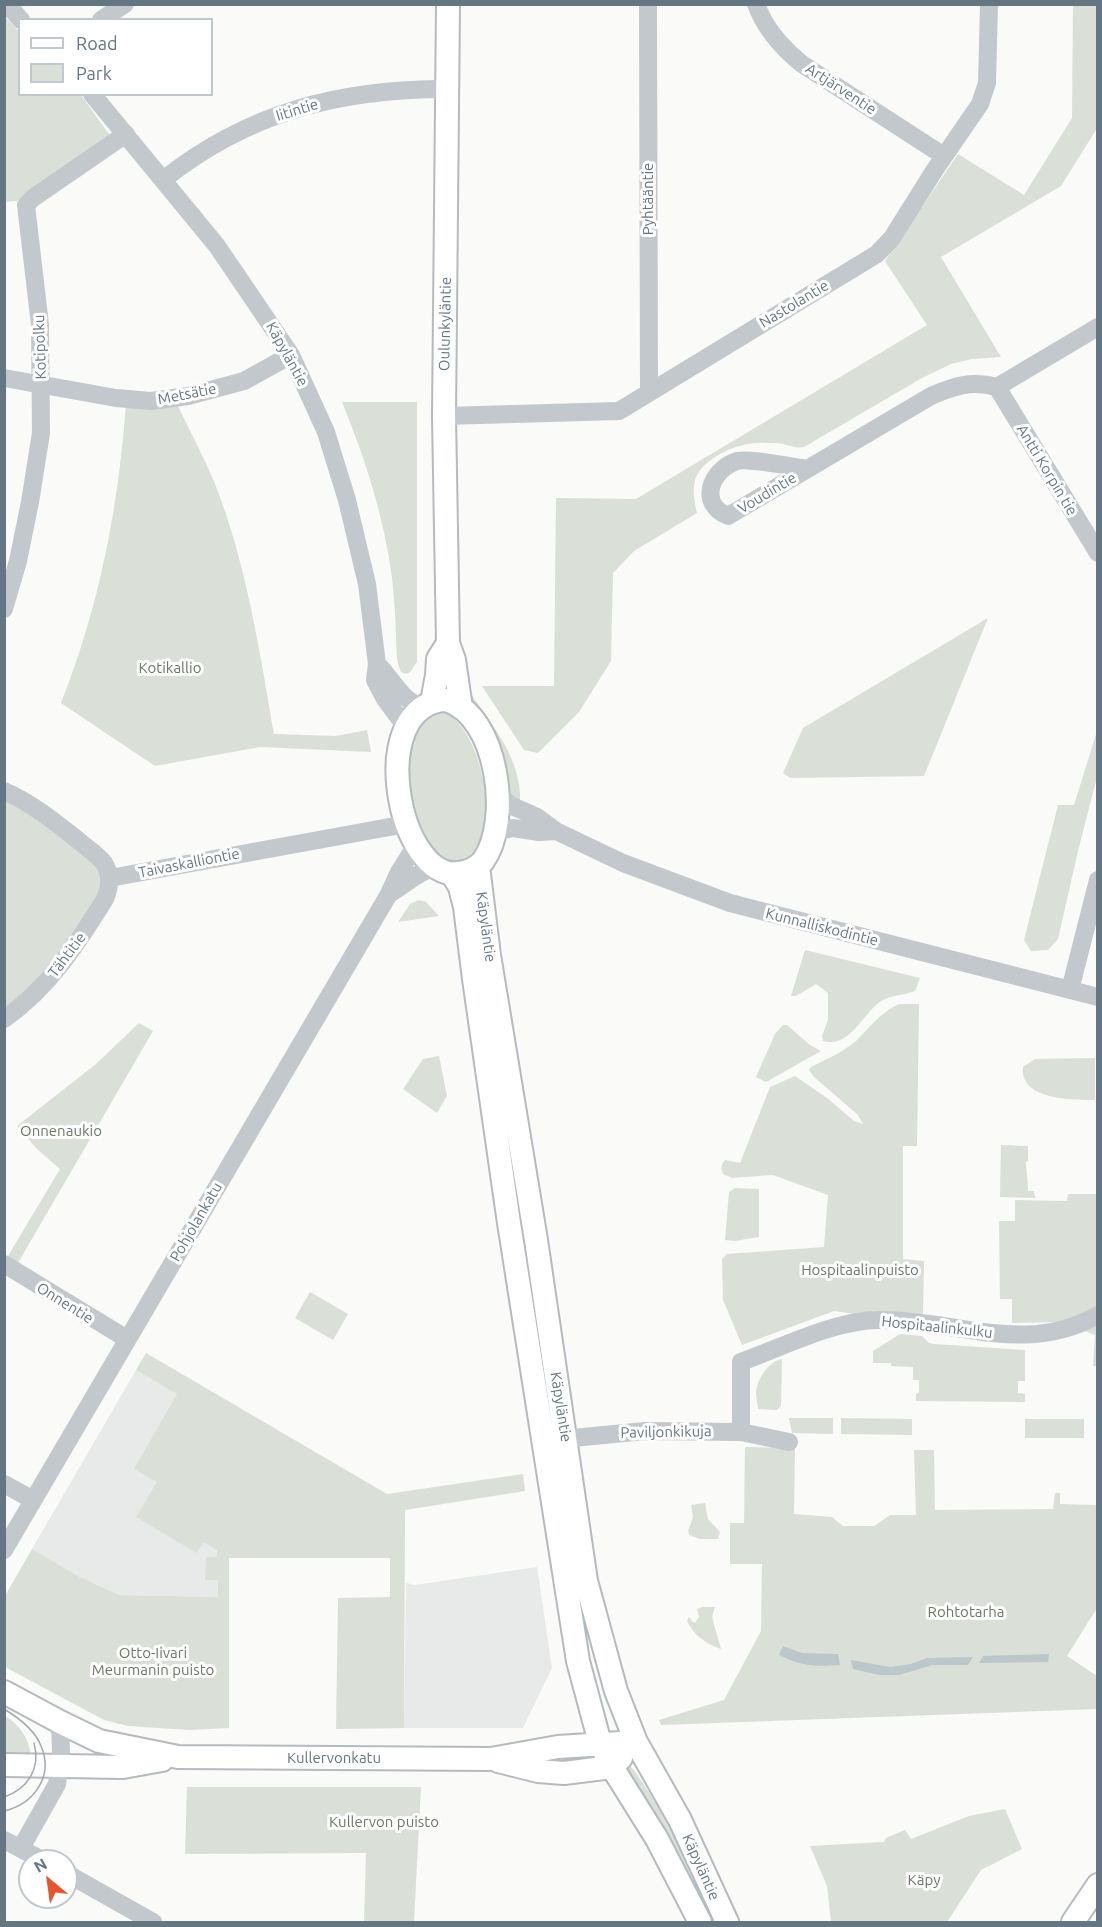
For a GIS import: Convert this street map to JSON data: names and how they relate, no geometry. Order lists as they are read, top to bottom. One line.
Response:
{"streets":{"main road":["Oulunkyläntie","Käpyläntie","Kullervonkatu"],"street":["Artjärventie","Iitintie","Pyhtääntie","Nastolantie","Kotipolku","Metsätie","Antti Korpin tie","Voudintie","Taivaskalliontie","Kunnalliskodintie","Tähtitie","Pohjolankatu","Onnentie","Hospitaalinkulku","Paviljonkikuja"]},"crossings":[["Artjärventie","Nastolantie"],["Iitintie","Oulunkyläntie"],["Iitintie","Käpyläntie"],["Pyhtääntie","Nastolantie"],["Nastolantie","Oulunkyläntie"],["Oulunkyläntie","Käpyläntie"],["Oulunkyläntie","Taivaskalliontie"],["Oulunkyläntie","Kunnalliskodintie"],["Oulunkyläntie","Pohjolankatu"],["Kotipolku","Käpyläntie"],["Kotipolku","Metsätie"],["Käpyläntie","Metsätie"],["Käpyläntie","Taivaskalliontie"],["Käpyläntie","Kunnalliskodintie"],["Käpyläntie","Pohjolankatu"],["Käpyläntie","Paviljonkikuja"],["Käpyläntie","Kullervonkatu"],["Antti Korpin tie","Voudintie"],["Taivaskalliontie","Kunnalliskodintie"],["Taivaskalliontie","Tähtitie"],["Taivaskalliontie","Pohjolankatu"],["Kunnalliskodintie","Pohjolankatu"],["Pohjolankatu","Onnentie"],["Hospitaalinkulku","Paviljonkikuja"]],"parks":["Kotikallio","Onnenaukio","Hospitaalinpuisto","Rohtotarha","Otto-Iivari Meurmanin puisto","Kullervon puisto","Käpy"],"legend":["Road","Park"],"north":"top left"}
